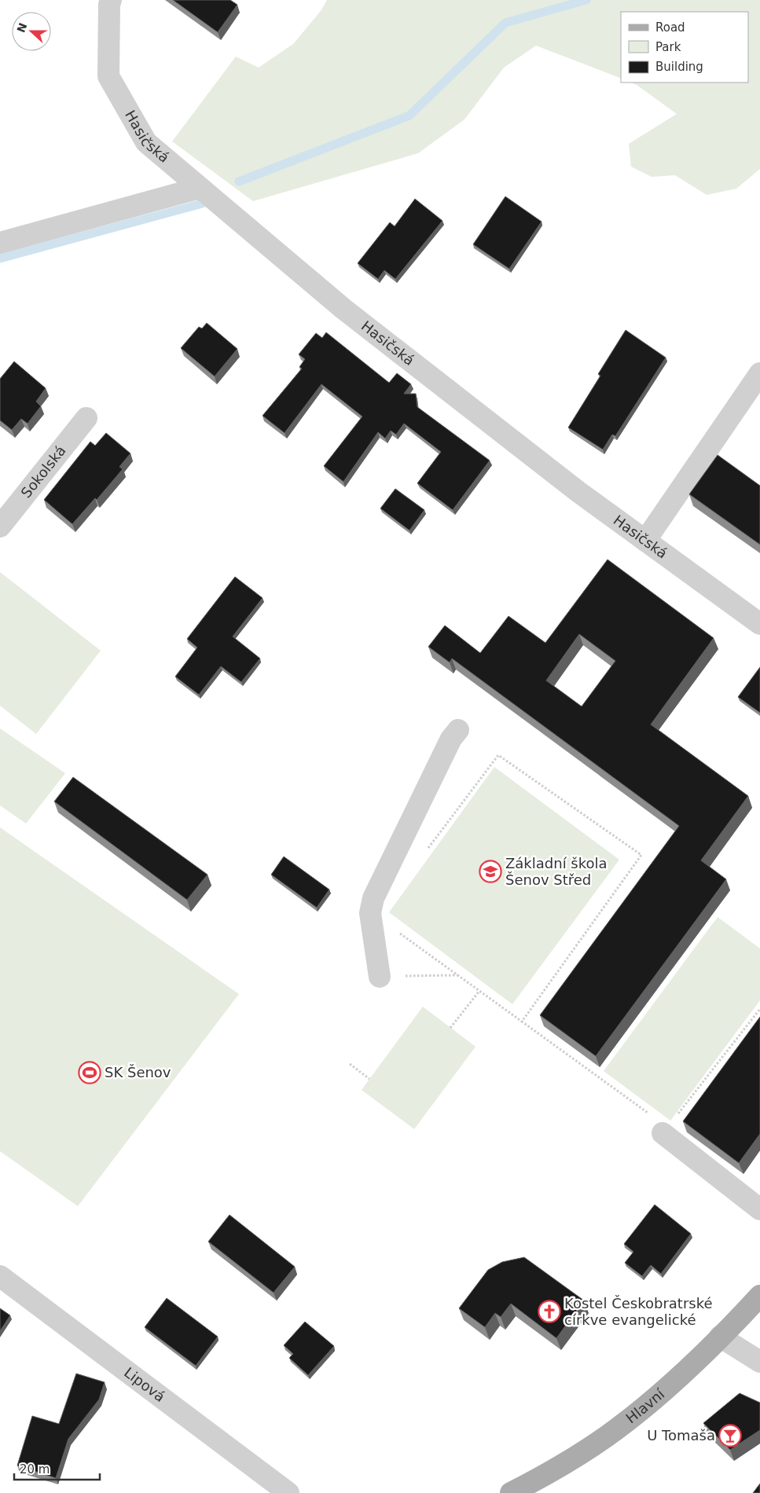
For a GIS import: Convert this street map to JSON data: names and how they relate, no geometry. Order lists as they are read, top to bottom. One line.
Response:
{"streets":{"main road":["Hlavní"],"street":["Hasičská","Sokolská","Lipová"]},"places":{"school or university":["Základní škola Šenov Střed"],"sports":["SK Šenov"],"church":["Kostel Českobratrské církve evangelické"],"bar":["U Tomaša"]},"legend":["Road","Park","Building"],"scale_bar":"20 m","north":"left"}
